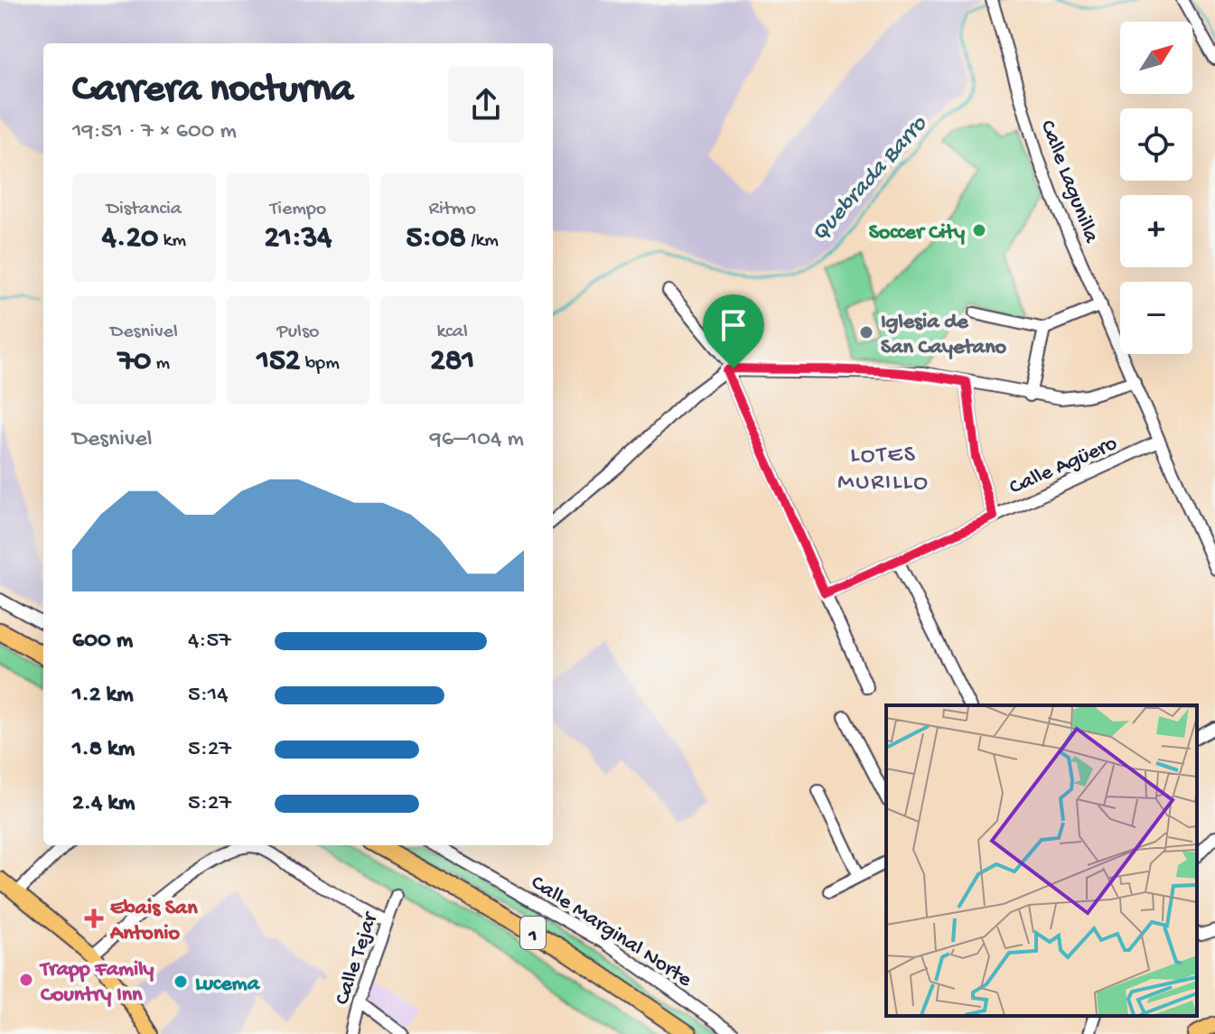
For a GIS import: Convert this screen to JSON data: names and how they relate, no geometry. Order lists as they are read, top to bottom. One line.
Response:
{"streets":{"highway":["1"],"street":["Calle Lagunilla","Calle Agüero","Calle Marginal Norte","Calle Tejar"]},"crossings":[["Calle Lagunilla","Calle Agüero"]],"districts":["LOTES MURILLO"],"water":["Quebrada Barro"],"places":{"other":["Soccer City","Iglesia de San Cayetano","Trapp Family Country Inn","Lucema"],"health":["Ebais San Antonio"]},"north":"top right","page":{"map_buttons":["+","−"],"heading":["Carrera nocturna","19:51 · 7 × 600 m"],"stats":[["Distancia","4.20 km"],["Tiempo","21:34"],["Ritmo","5:08 /km"],["Desnivel","70 m"],["Pulso","152 bpm"],["kcal","281"]],"chart":["Desnivel","96–104 m"],"list":[{"name":"600 m","note":"4:57"},{"name":"1.2 km","note":"5:14"},{"name":"1.8 km","note":"5:27"},{"name":"2.4 km","note":"5:27"}]}}
